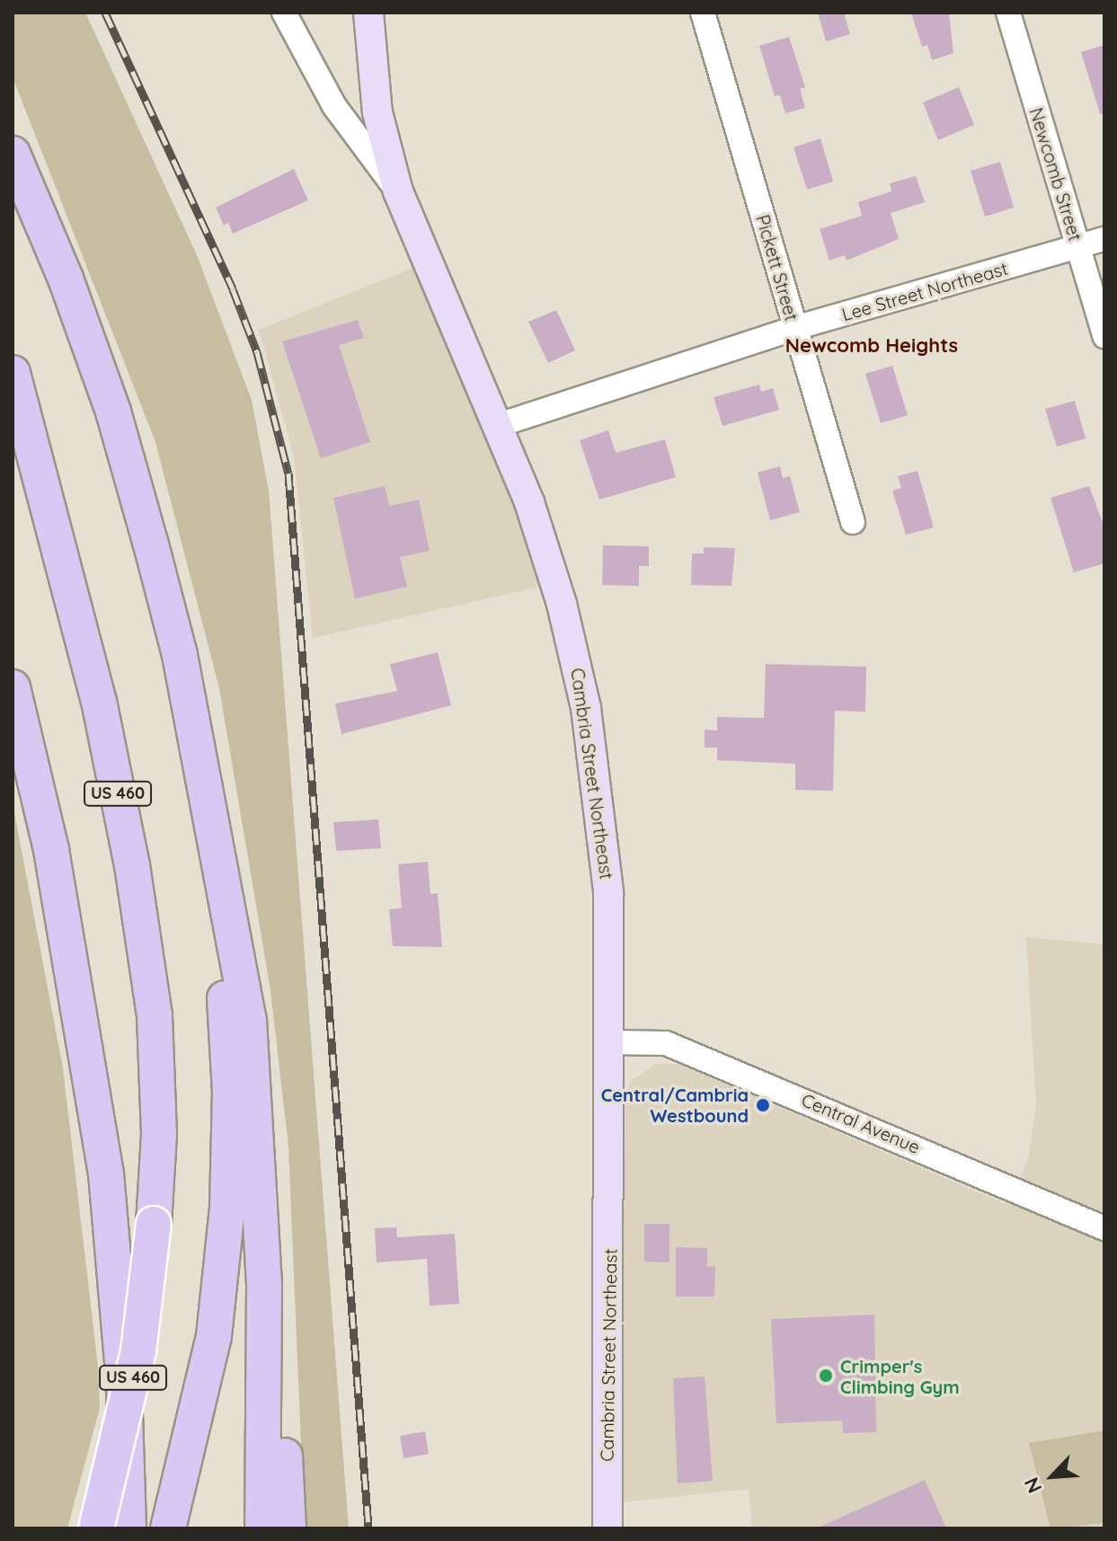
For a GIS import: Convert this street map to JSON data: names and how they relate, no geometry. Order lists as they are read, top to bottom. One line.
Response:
{"streets":{"highway":["US 460"],"main road":["Cambria Street Northeast"],"street":["Newcomb Street","Pickett Street","Lee Street Northeast","Central Avenue"]},"crossings":[["Newcomb Street","Lee Street Northeast"],["Pickett Street","Lee Street Northeast"],["Lee Street Northeast","Cambria Street Northeast"],["Cambria Street Northeast","Central Avenue"]],"districts":["Newcomb Heights"],"places":["Central/Cambria Westbound","Crimper's Climbing Gym"],"north":"bottom left"}
